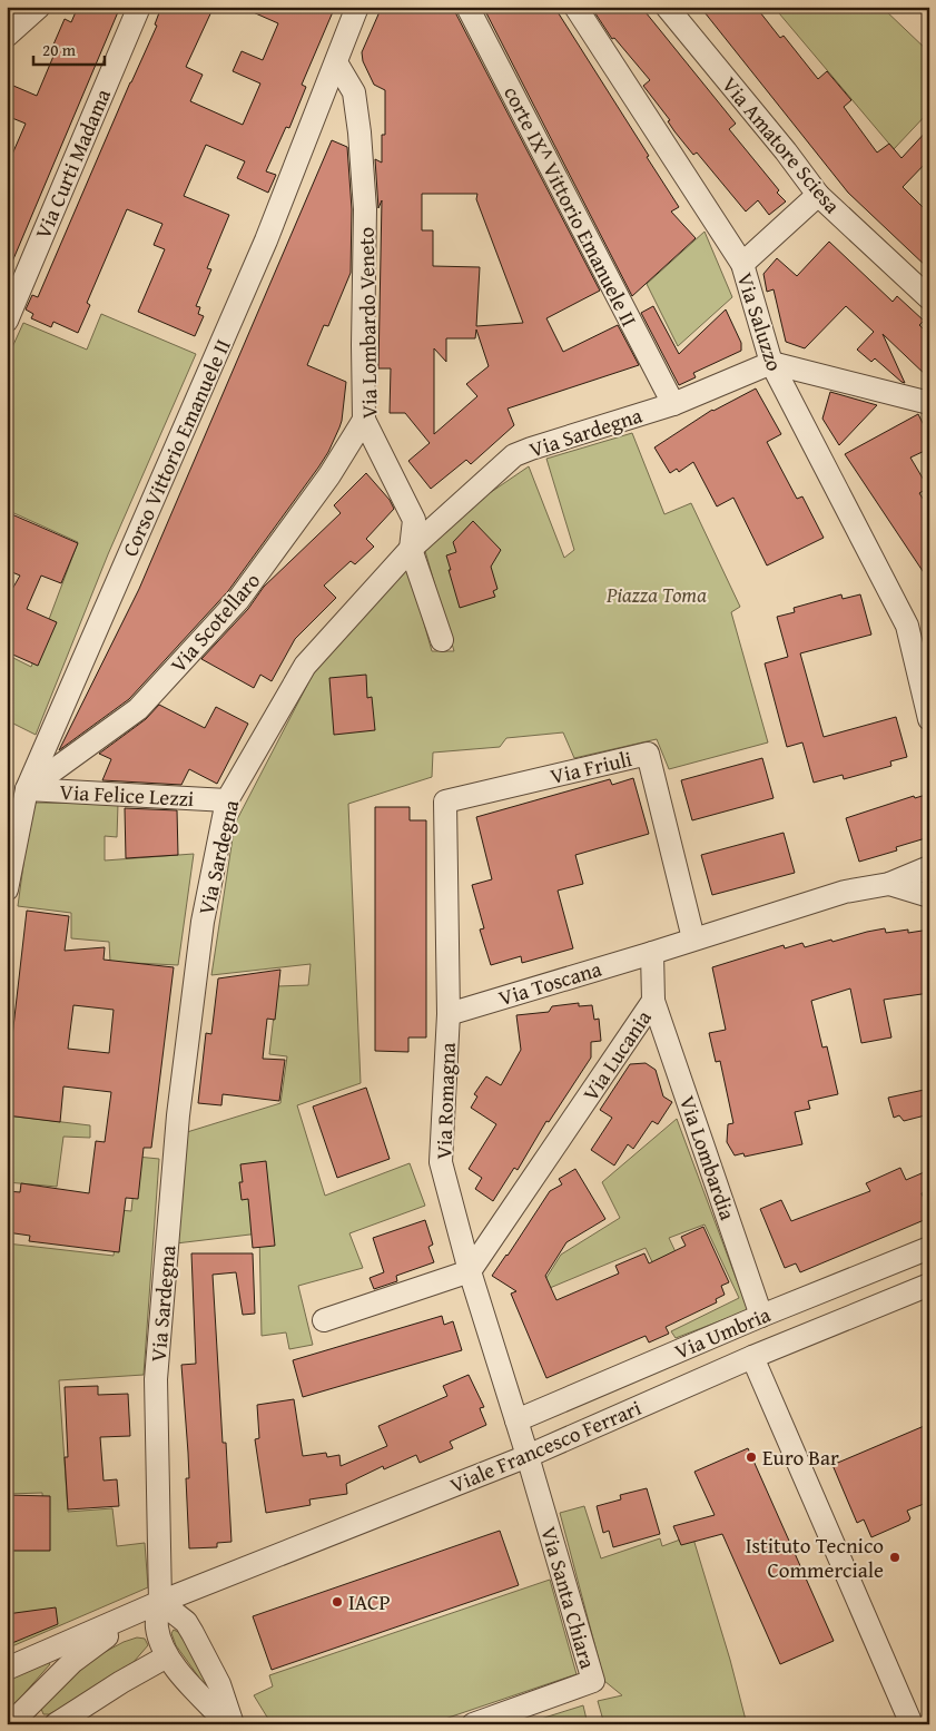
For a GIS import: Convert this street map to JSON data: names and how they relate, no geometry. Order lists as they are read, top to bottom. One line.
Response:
{"streets":{"street":["Via Amatore Sciesa","Via Curti Madama","corte IX^ Vittorio Emanuele II","Via Saluzzo","Via Lombardo Veneto","Via Sardegna","Corso Vittorio Emanuele II","Via Scotellaro","Via Friuli","Via Felice Lezzi","Via Toscana","Via Lucania","Via Romagna","Via Lombardia","Via Umbria","Viale Francesco Ferrari","Via Santa Chiara"]},"crossings":[["corte IX^ Vittorio Emanuele II","Via Sardegna"],["Via Saluzzo","Via Sardegna"],["Via Lombardo Veneto","Via Sardegna"],["Via Lombardo Veneto","Corso Vittorio Emanuele II"],["Via Lombardo Veneto","Via Scotellaro"],["Via Sardegna","Via Felice Lezzi"],["Via Sardegna","Viale Francesco Ferrari"],["Corso Vittorio Emanuele II","Via Scotellaro"],["Corso Vittorio Emanuele II","Via Felice Lezzi"],["Via Scotellaro","Via Felice Lezzi"],["Via Friuli","Via Romagna"],["Via Toscana","Via Lucania"],["Via Toscana","Via Romagna"],["Via Lucania","Via Romagna"],["Via Lucania","Via Lombardia"],["Via Romagna","Via Umbria"],["Via Romagna","Viale Francesco Ferrari"],["Via Romagna","Via Santa Chiara"],["Via Lombardia","Via Umbria"],["Viale Francesco Ferrari","Via Santa Chiara"]],"parks":["Piazza Toma"],"places":["Euro Bar","Istituto Tecnico Commerciale","IACP"],"scale_bar":"20 m"}
